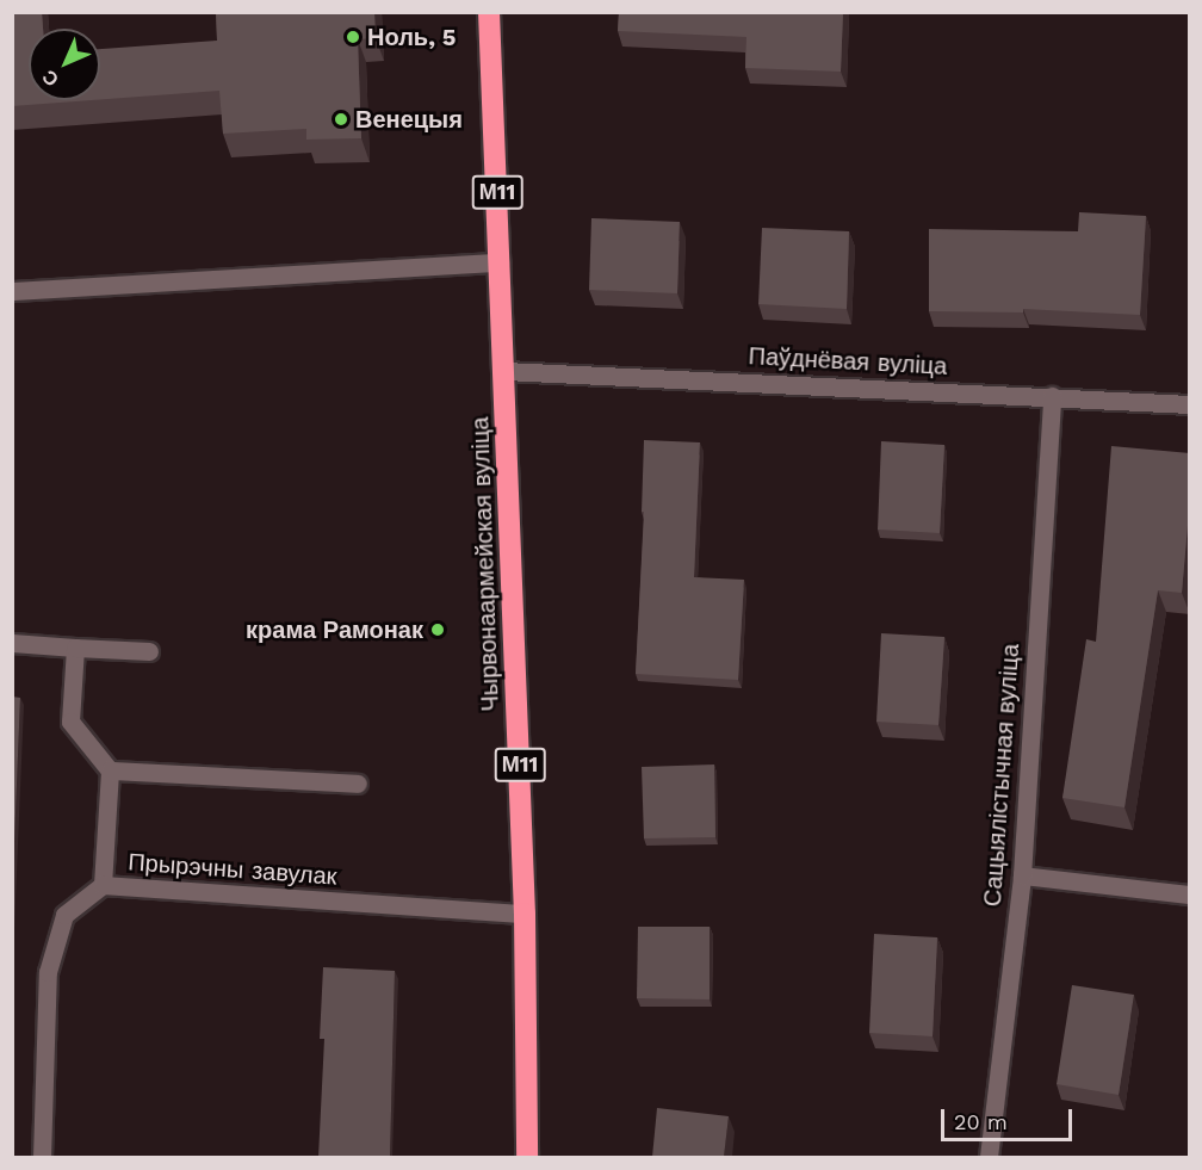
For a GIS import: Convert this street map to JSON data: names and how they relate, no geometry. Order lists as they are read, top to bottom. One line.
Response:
{"streets":{"highway":["М11","Чырвонаармейская вуліца"],"street":["Паўднёвая вуліца","Сацыялістычная вуліца","Прырэчны завулак"]},"crossings":[["Паўднёвая вуліца","Чырвонаармейская вуліца"],["Паўднёвая вуліца","Сацыялістычная вуліца"],["Чырвонаармейская вуліца","Прырэчны завулак"]],"places":["Ноль, 5","Венецыя","крама Рамонак"],"scale_bar":"20 m","north":"bottom left"}
